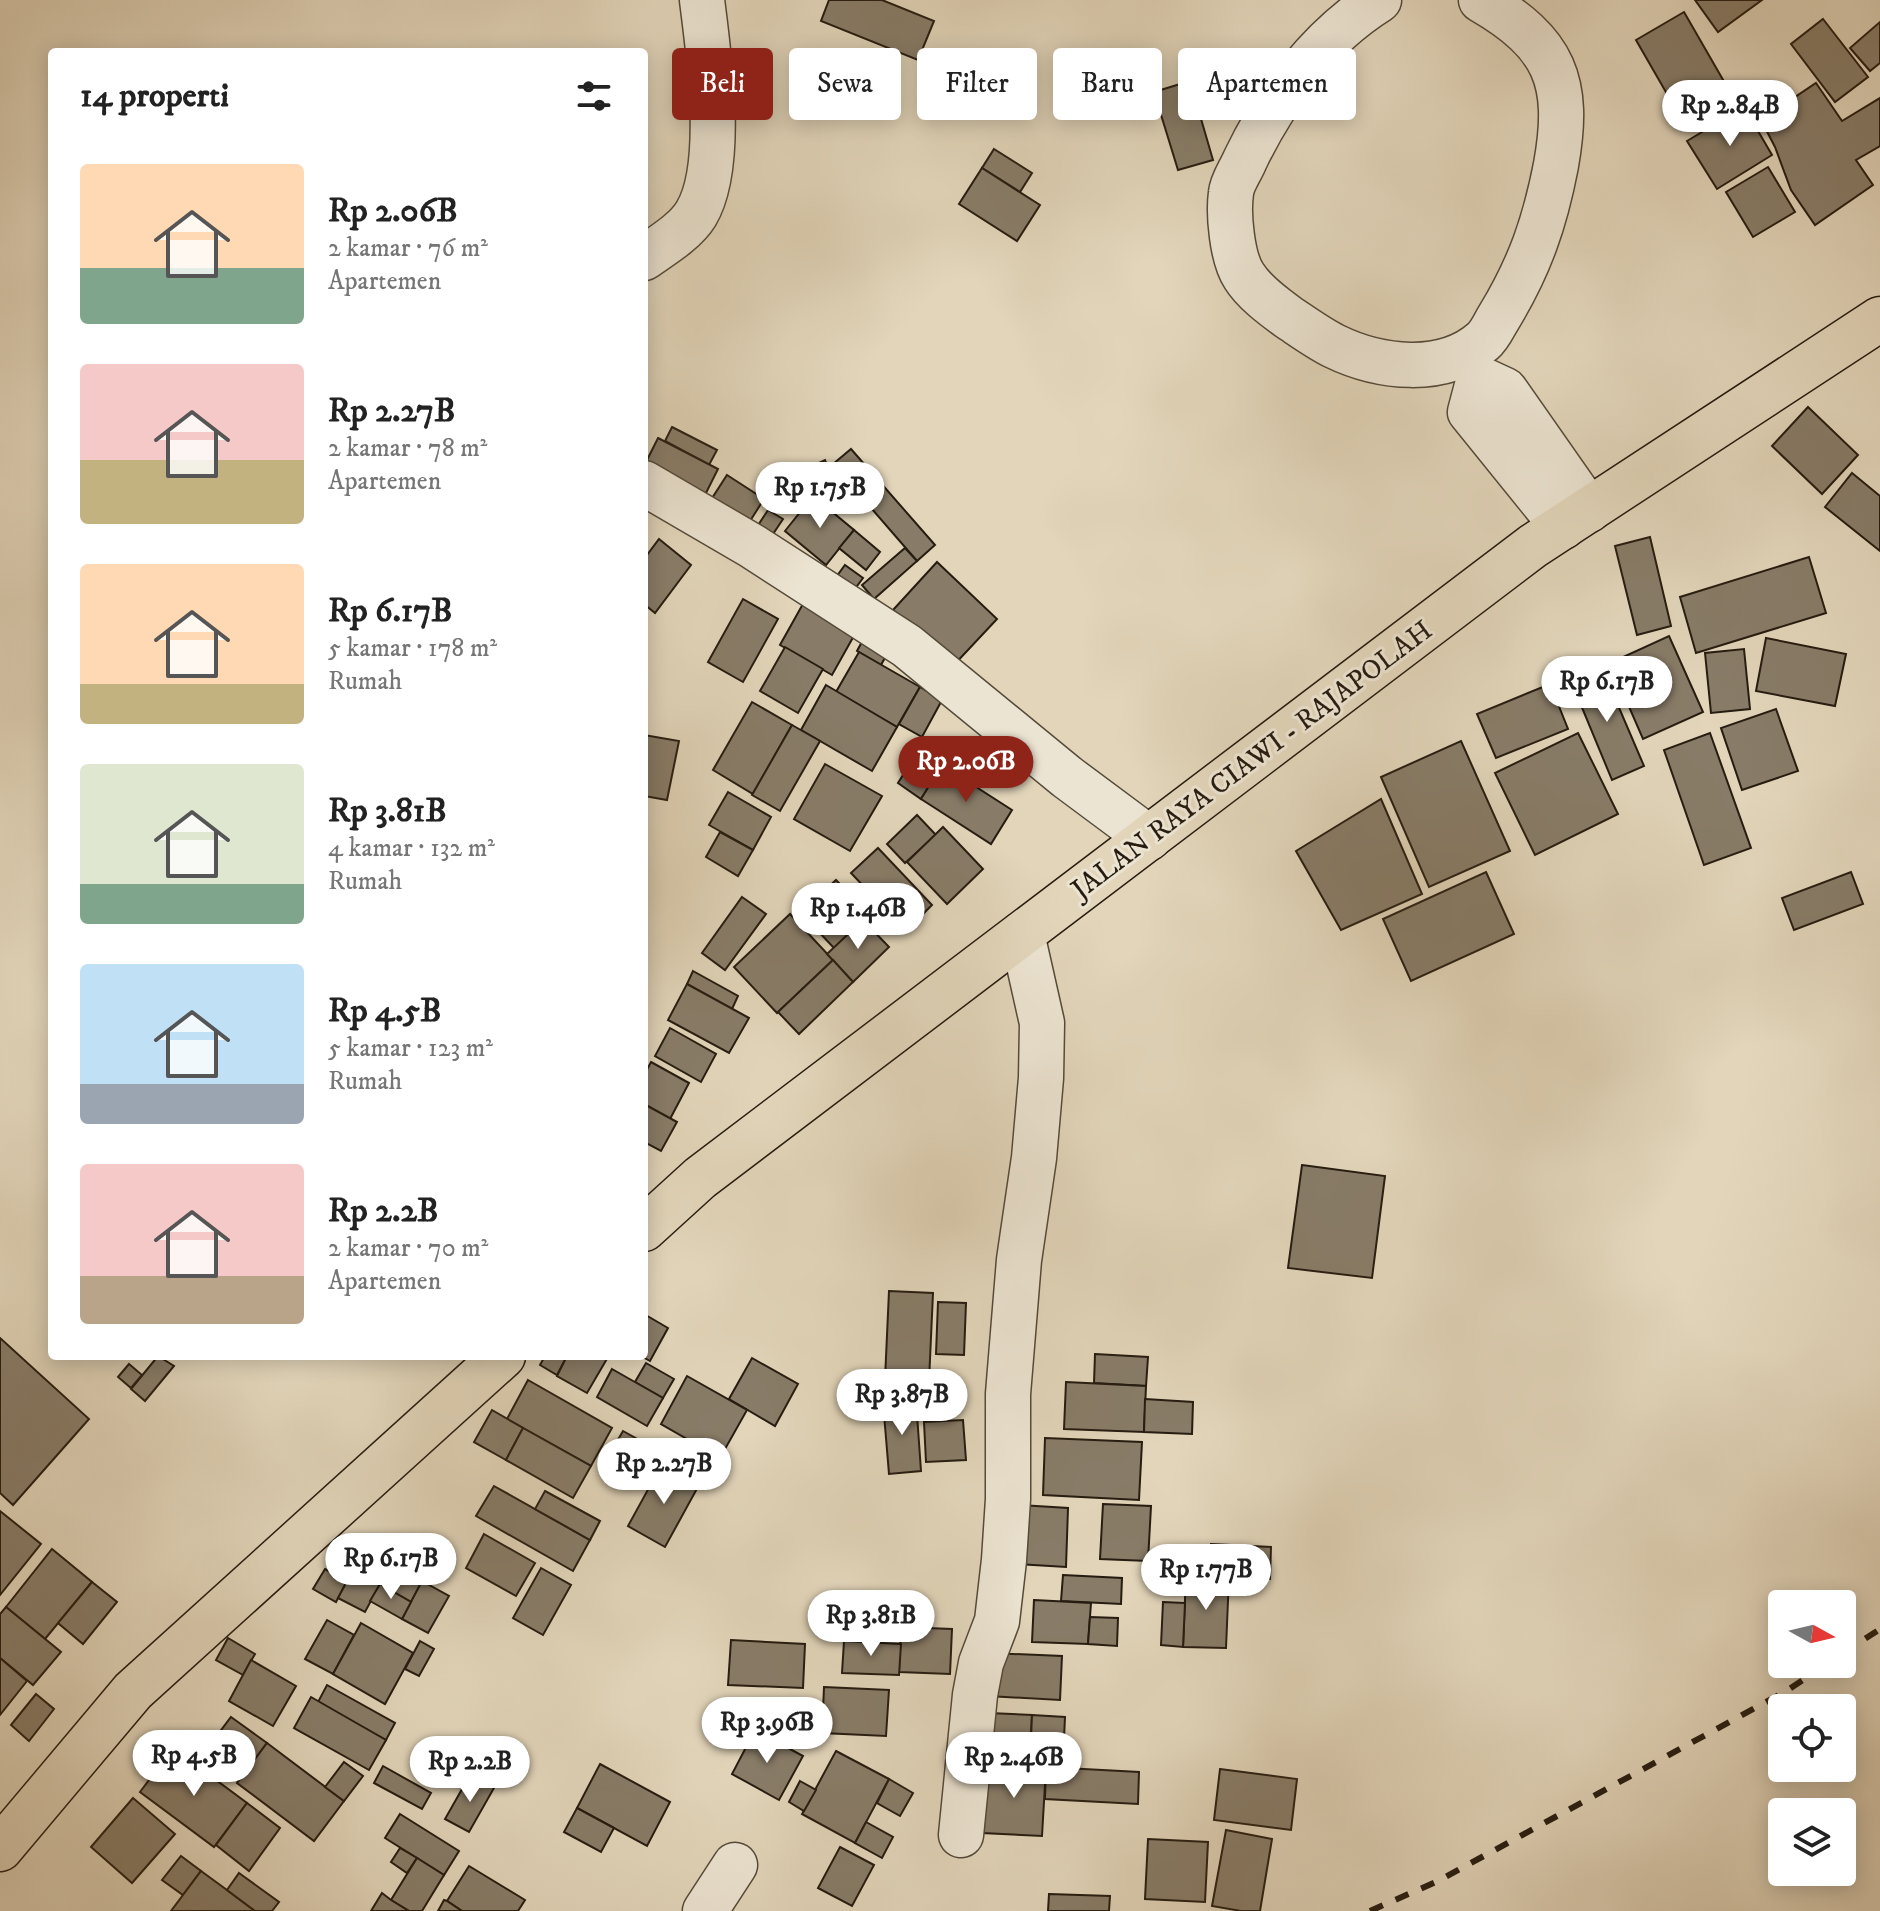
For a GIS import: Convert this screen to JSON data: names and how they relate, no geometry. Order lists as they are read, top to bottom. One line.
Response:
{"streets":{"highway":["JALAN RAYA CIAWI - RAJAPOLAH"]},"north":"right","page":{"chip":["Beli","Sewa","Filter","Baru","Apartemen"],"heading":"14 properti","price":["Rp 2.84B","Rp 1.75B","Rp 6.17B","Rp 2.06B","Rp 1.46B","Rp 3.87B","Rp 2.27B","Rp 6.17B","Rp 1.77B","Rp 3.81B","Rp 3.96B","Rp 4.5B","Rp 2.46B","Rp 2.2B"],"list":[{"name":"Rp 2.06B","note":"2 kamar · 76 m² · Apartemen"},{"name":"Rp 2.27B","note":"2 kamar · 78 m² · Apartemen"},{"name":"Rp 6.17B","note":"5 kamar · 178 m² · Rumah"},{"name":"Rp 3.81B","note":"4 kamar · 132 m² · Rumah"},{"name":"Rp 4.5B","note":"5 kamar · 123 m² · Rumah"},{"name":"Rp 2.2B","note":"2 kamar · 70 m² · Apartemen"}]}}
